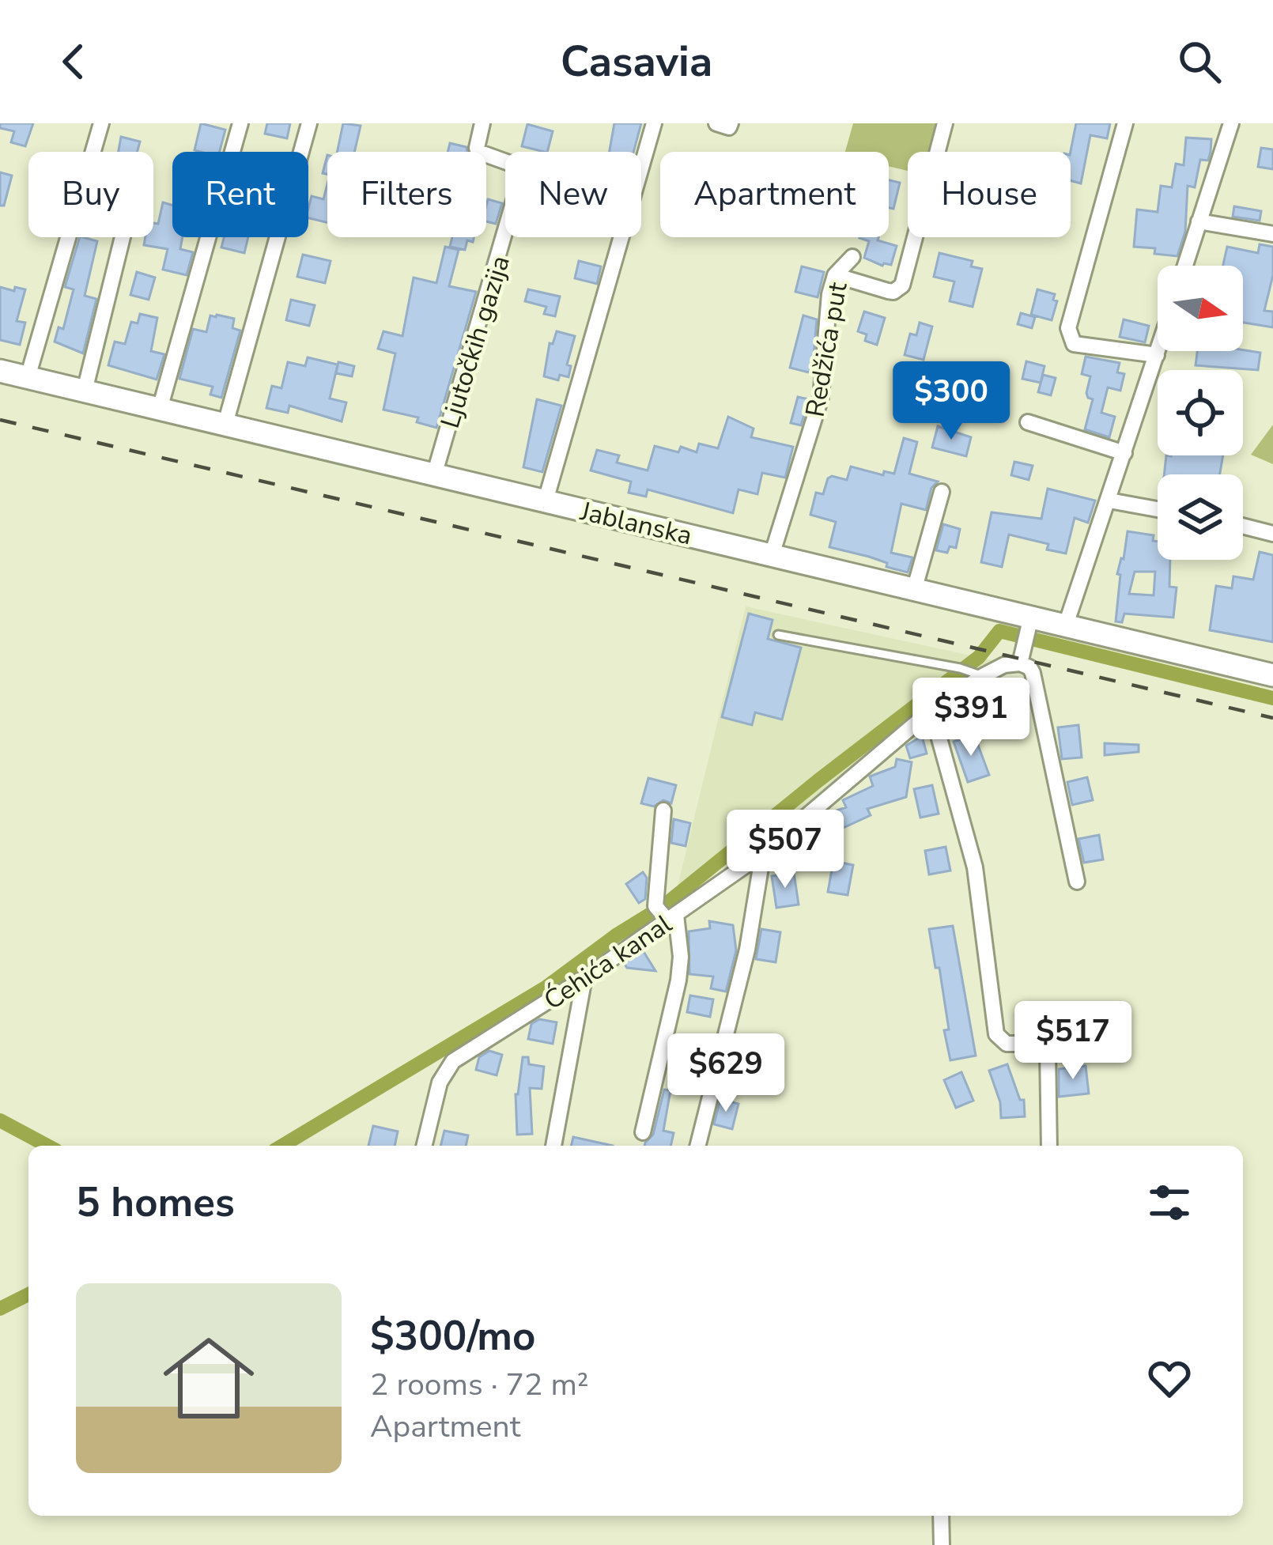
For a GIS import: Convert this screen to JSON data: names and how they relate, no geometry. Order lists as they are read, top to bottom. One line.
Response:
{"streets":{"main road":["Jablanska"],"street":["Ljutočkih gazija","Redžića put","Ćehića kanal"]},"crossings":[["Ljutočkih gazija","Jablanska"],["Redžića put","Jablanska"]],"north":"right","page":{"header":"Casavia","chip":["Buy","Rent","Filters","New","Apartment","House"],"price":["$300","$391","$507","$517","$629"],"heading":"5 homes","list":[{"name":"$300/mo","note":"2 rooms · 72 m² · Apartment"}]}}
